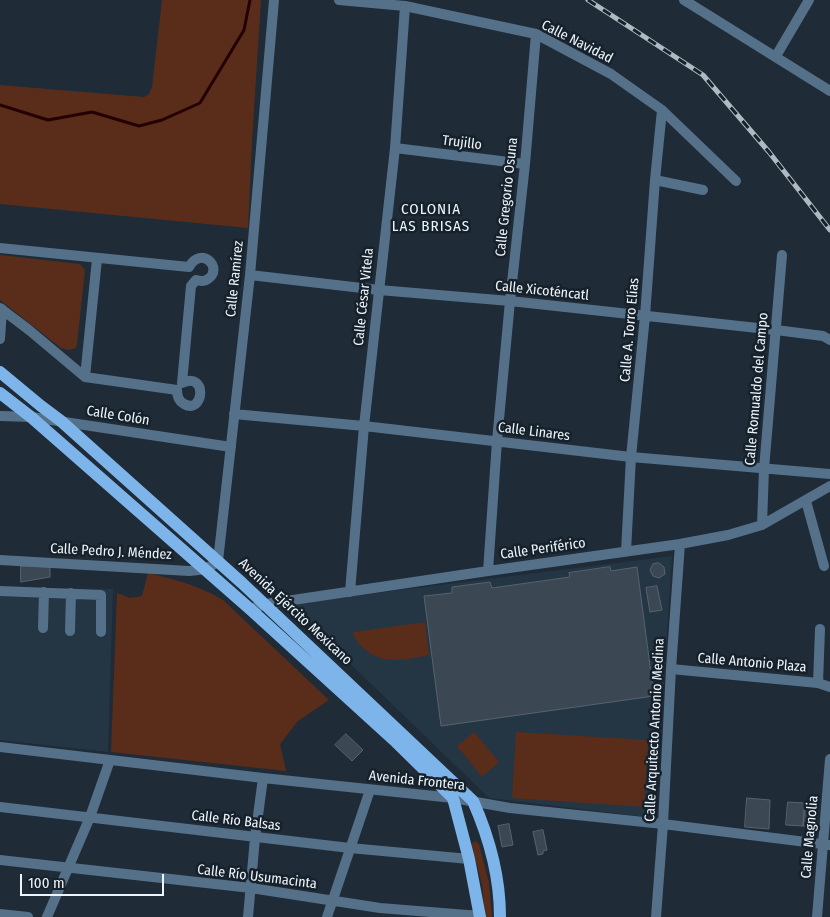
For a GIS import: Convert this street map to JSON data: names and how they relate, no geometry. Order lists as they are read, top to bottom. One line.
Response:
{"streets":{"main road":["Avenida Ejército Mexicano"],"street":["Calle Navidad","Trujillo","Calle Gregorio Osuna","Calle Ramírez","Calle Xicoténcatl","Calle César Vitela","Calle A. Torro Elías","Calle Romualdo del Campo","Calle Colón","Calle Linares","Calle Periférico","Calle Pedro J. Méndez","Calle Antonio Plaza","Calle Arquitecto Antonio Medina","Avenida Frontera","Calle Río Balsas","Calle Magnolia","Calle Río Usumacinta"]},"crossings":[["Calle Navidad","Calle Gregorio Osuna"],["Calle Navidad","Calle César Vitela"],["Calle Navidad","Calle A. Torro Elías"],["Trujillo","Calle Gregorio Osuna"],["Trujillo","Calle César Vitela"],["Calle Gregorio Osuna","Calle Xicoténcatl"],["Calle Gregorio Osuna","Calle Linares"],["Calle Gregorio Osuna","Calle Periférico"],["Calle Ramírez","Calle Xicoténcatl"],["Calle Ramírez","Calle Colón"],["Calle Ramírez","Calle Linares"],["Calle Ramírez","Calle Pedro J. Méndez"],["Calle Ramírez","Avenida Ejército Mexicano"],["Calle Xicoténcatl","Calle César Vitela"],["Calle Xicoténcatl","Calle A. Torro Elías"],["Calle Xicoténcatl","Calle Romualdo del Campo"],["Calle César Vitela","Calle Linares"],["Calle César Vitela","Calle Periférico"],["Calle A. Torro Elías","Calle Linares"],["Calle A. Torro Elías","Calle Periférico"],["Calle Romualdo del Campo","Calle Linares"],["Calle Romualdo del Campo","Calle Periférico"],["Calle Colón","Avenida Ejército Mexicano"],["Calle Periférico","Avenida Ejército Mexicano"],["Calle Periférico","Calle Arquitecto Antonio Medina"],["Calle Pedro J. Méndez","Avenida Ejército Mexicano"],["Avenida Ejército Mexicano","Avenida Frontera"],["Calle Antonio Plaza","Calle Arquitecto Antonio Medina"],["Calle Arquitecto Antonio Medina","Avenida Frontera"],["Avenida Frontera","Calle Magnolia"]],"districts":["COLONIA LAS BRISAS"],"scale_bar":"100 m"}
